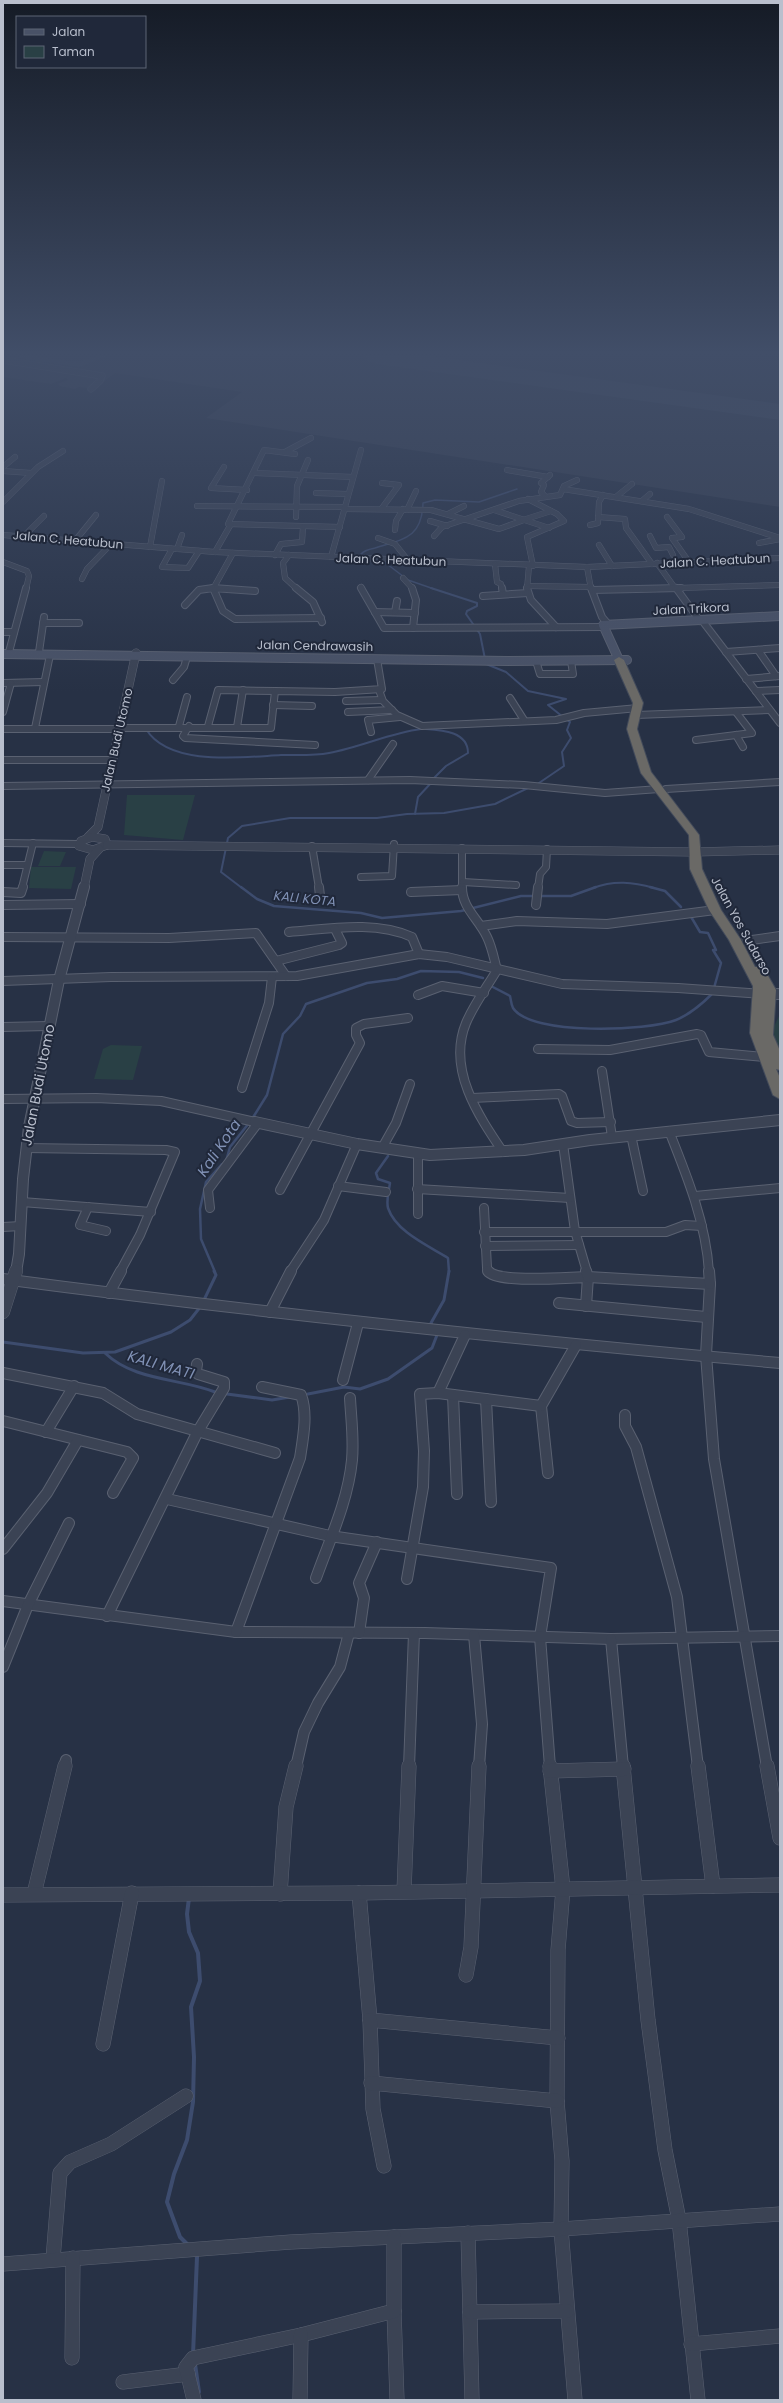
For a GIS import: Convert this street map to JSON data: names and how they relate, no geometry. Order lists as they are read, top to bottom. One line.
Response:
{"streets":{"highway":["Jalan Yos Sudarso"],"main road":["Jalan Trikora","Jalan Cendrawasih"],"street":["Jalan C. Heatubun","Jalan Budi Utomo"]},"crossings":[["Jalan Trikora","Jalan Yos Sudarso"],["Jalan Cendrawasih","Jalan Budi Utomo"],["Jalan Cendrawasih","Jalan Yos Sudarso"]],"water":["KALI KOTA","Kali Kota","KALI MATI"],"legend":["Jalan","Taman"]}
